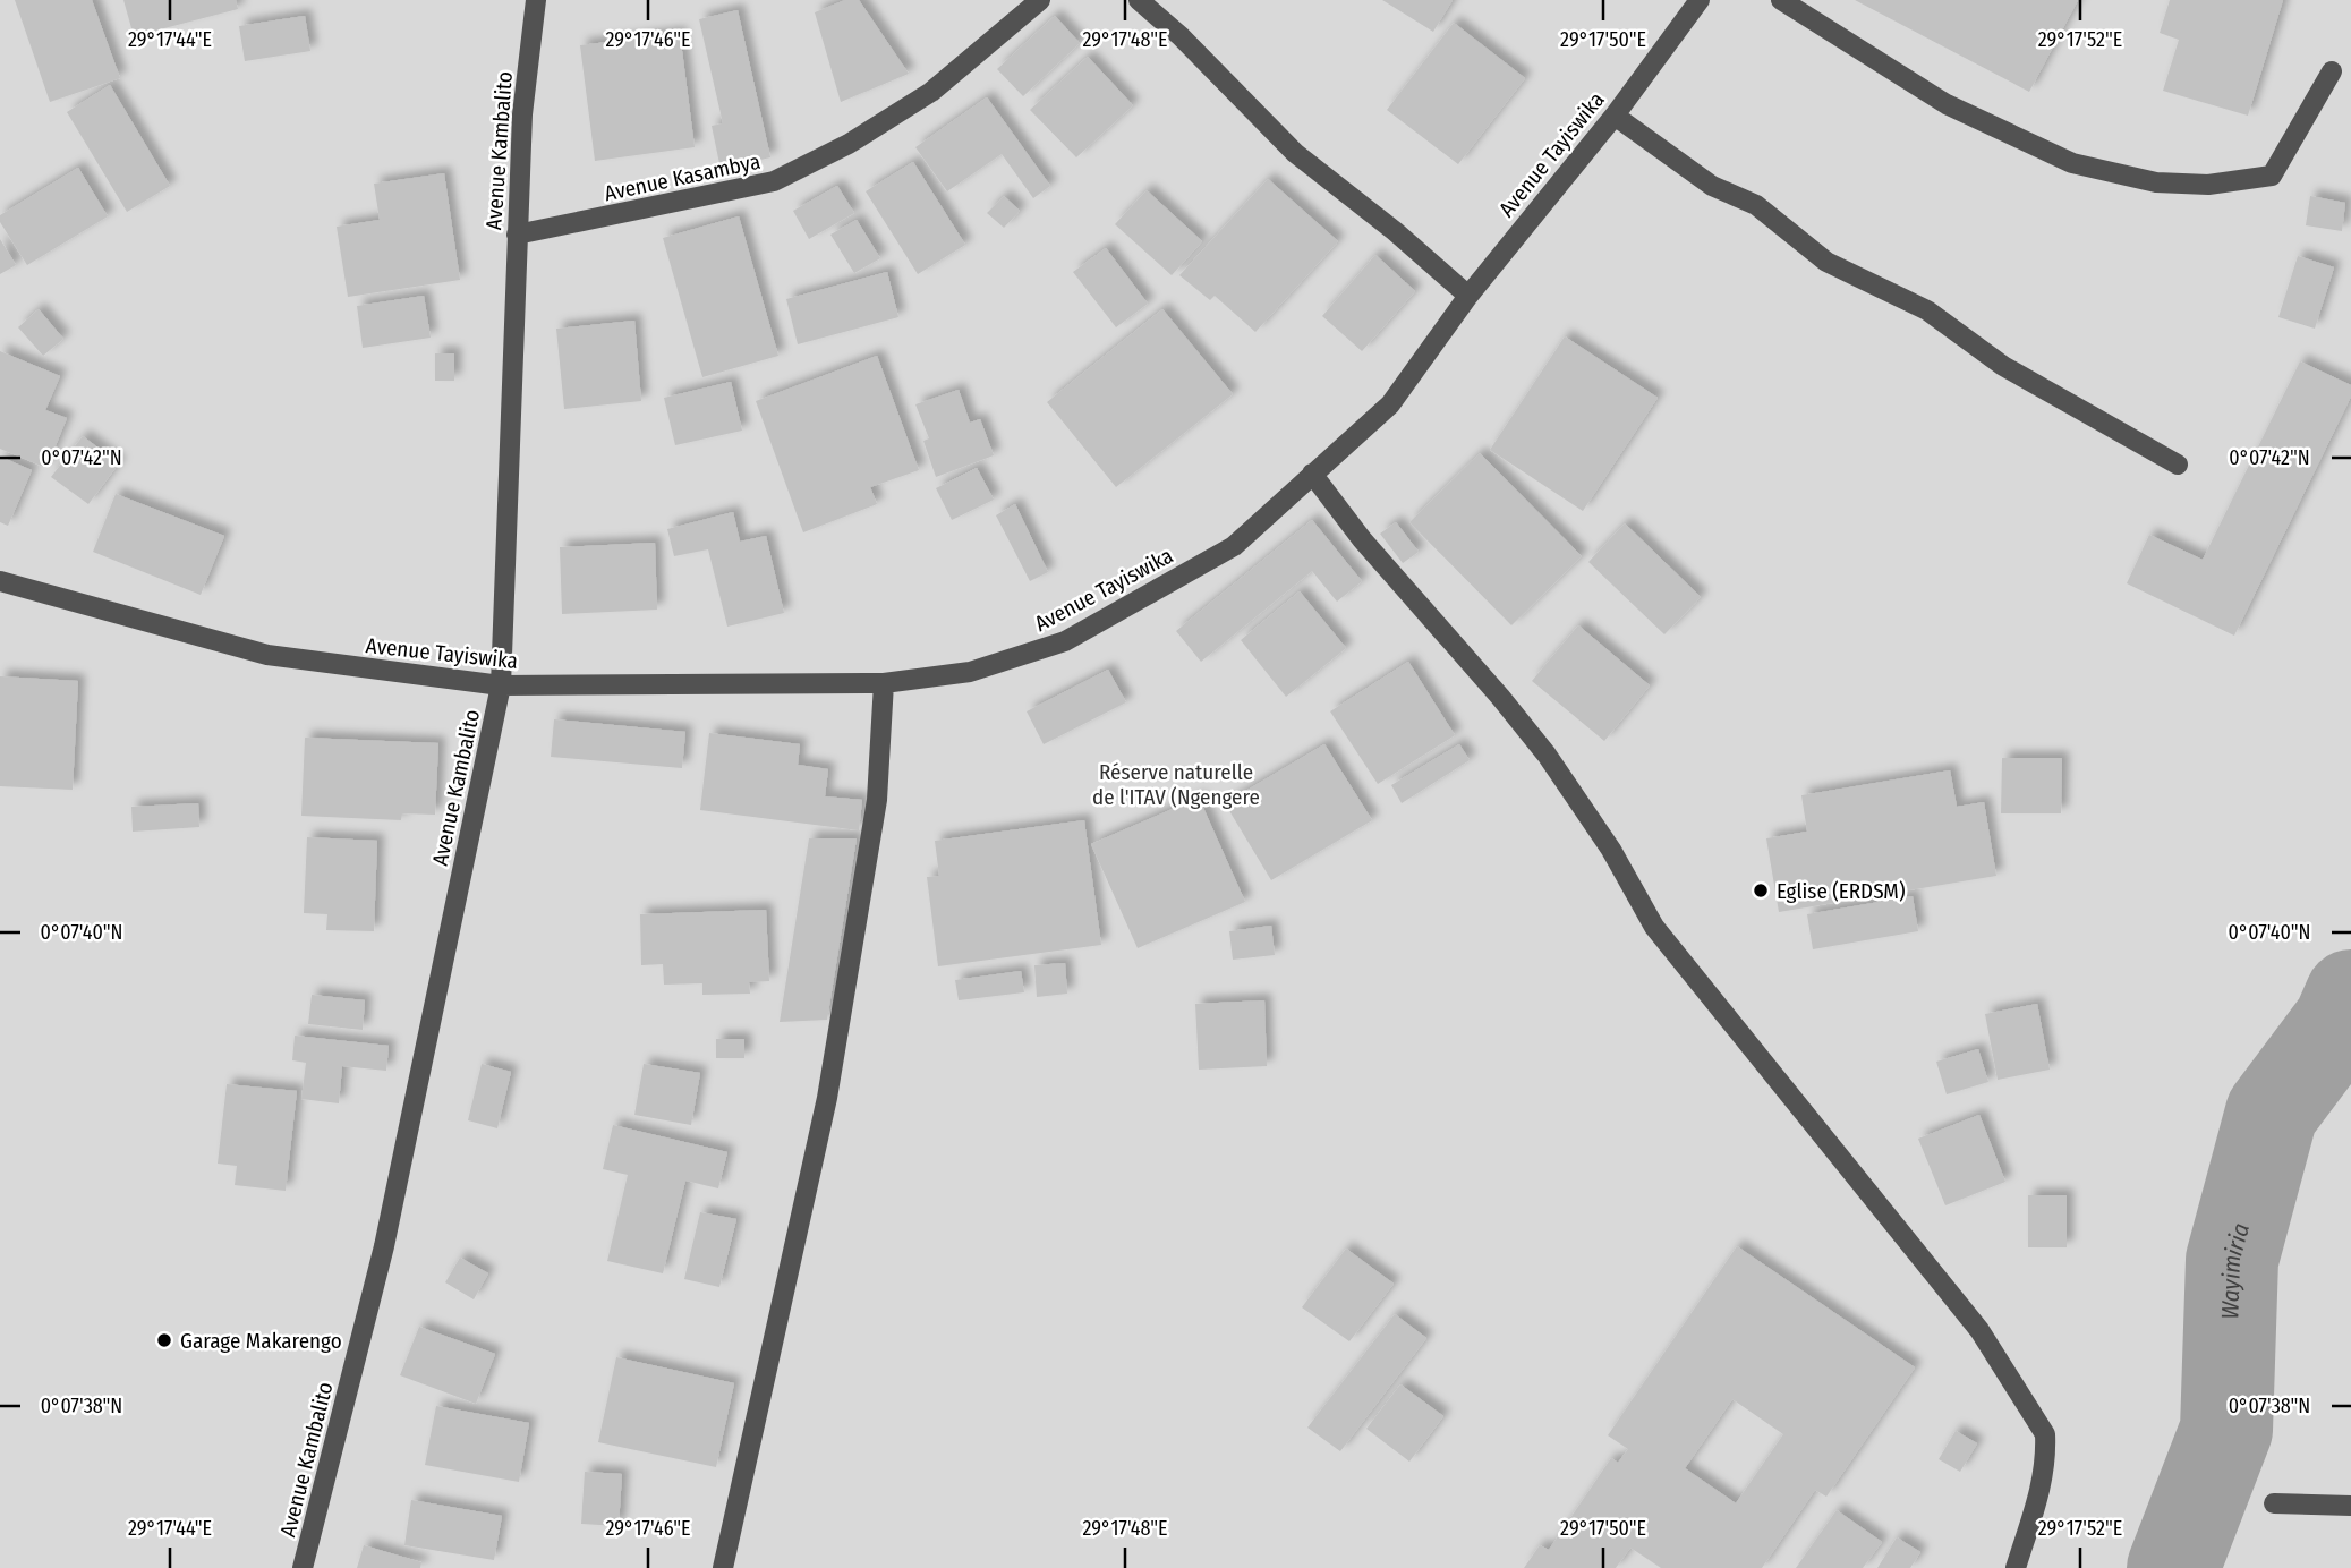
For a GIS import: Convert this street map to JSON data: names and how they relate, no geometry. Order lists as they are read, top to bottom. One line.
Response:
{"streets":{"street":["Avenue Kambalito","Avenue Tayiswika","Avenue Kasambya"]},"crossings":[["Avenue Kambalito","Avenue Tayiswika"],["Avenue Kambalito","Avenue Kasambya"]],"water":["Wayimiria"],"parks":["Réserve naturelle de l'ITAV (Ngengere"],"places":["Eglise (ERDSM)","Garage Makarengo"],"coordinates":["29°17'44\"E","29°17'46\"E","29°17'48\"E","29°17'50\"E","29°17'52\"E","0°07'42\"N","0°07'40\"N","0°07'38\"N"]}
